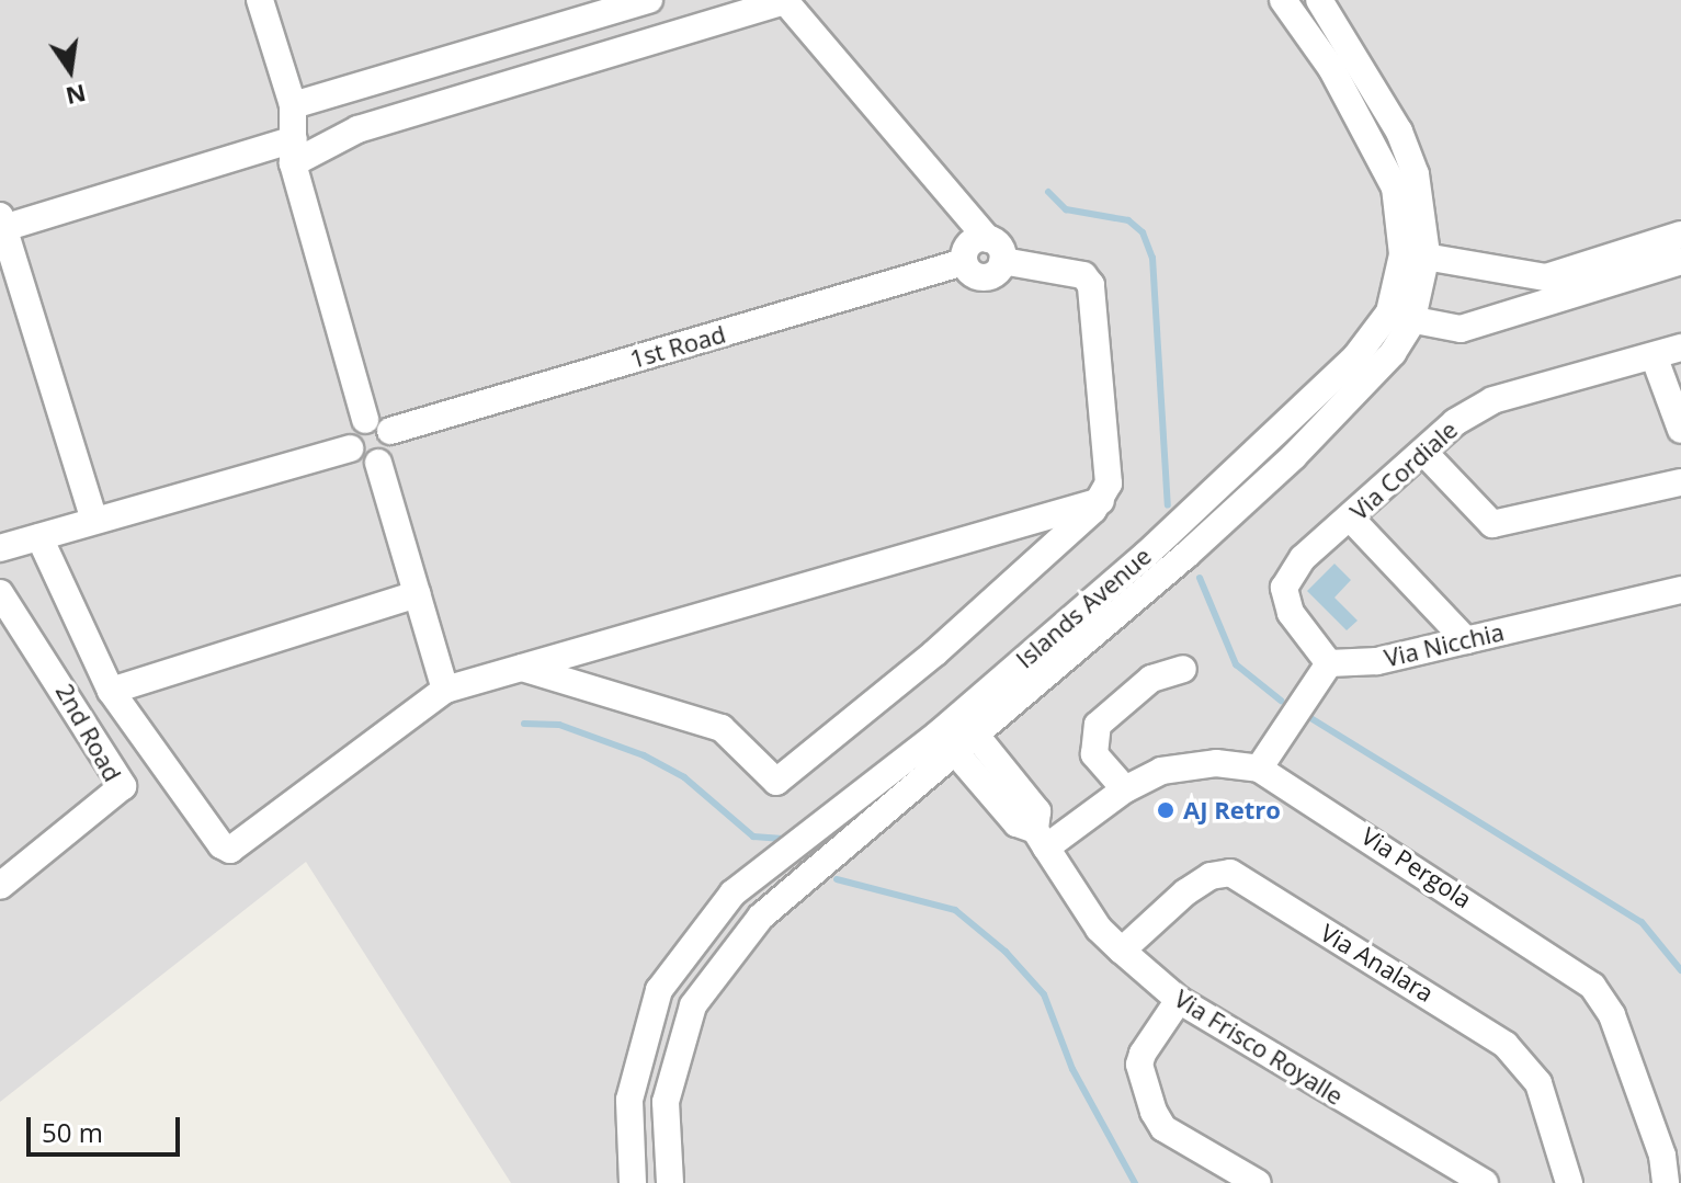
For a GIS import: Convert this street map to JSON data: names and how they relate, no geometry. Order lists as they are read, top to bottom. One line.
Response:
{"streets":{"street":["1st Road","Via Cordiale","Islands Avenue","Via Nicchia","2nd Road","Via Pergola","Via Analara","Via Frisco Royalle"]},"crossings":[["Via Cordiale","Via Nicchia"],["Islands Avenue","Via Frisco Royalle"],["Via Pergola","Via Frisco Royalle"],["Via Analara","Via Frisco Royalle"]],"places":["AJ Retro"],"scale_bar":"50 m","north":"bottom"}
